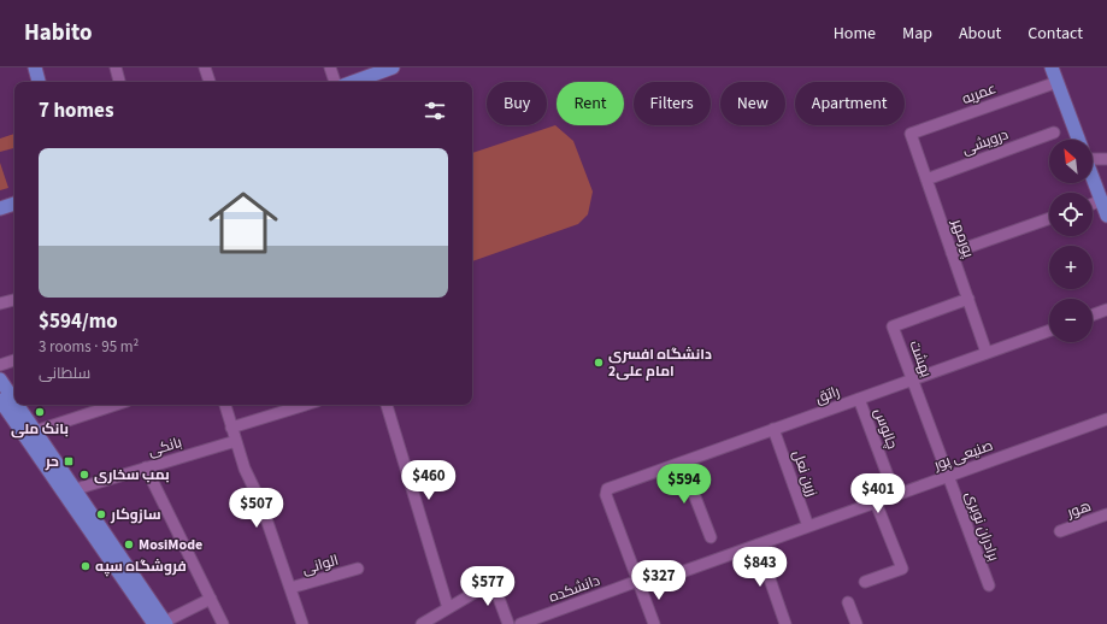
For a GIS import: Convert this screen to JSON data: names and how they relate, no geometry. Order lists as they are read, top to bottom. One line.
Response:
{"streets":{"street":["عمریه","درویشی","پورمهر","بهشت","راتق","چالوس","بانکی","صنیعی پور","زرین نعل","هور","برادران نوبری","الوانی","دانشکده"]},"crossings":[["عمریه","پورمهر"],["درویشی","پورمهر"],["پورمهر","بهشت"],["پورمهر","راتق"],["بهشت","راتق"],["بهشت","صنیعی پور"],["بهشت","برادران نوبری"],["راتق","چالوس"],["راتق","صنیعی پور"],["راتق","زرین نعل"],["راتق","دانشکده"],["چالوس","صنیعی پور"],["صنیعی پور","زرین نعل"],["صنیعی پور","برادران نوبری"],["صنیعی پور","دانشکده"]],"places":{"other":["دانشگاه افسری امام علی2","بانک ملی","بمب سخاری","سازوکار","MosiMode","فروشگاه سپه"],"transit":["حر"]},"north":"top left","page":{"header":"Habito","nav":["Home","Map","About","Contact"],"chip":["Buy","Rent","Filters","New","Apartment"],"heading":"7 homes","map_buttons":["+","−"],"list":[{"name":"$594/mo","note":"3 rooms · 95 m² · سلطانی"}],"price":["$460","$594","$401","$507","$843","$327","$577"]}}
